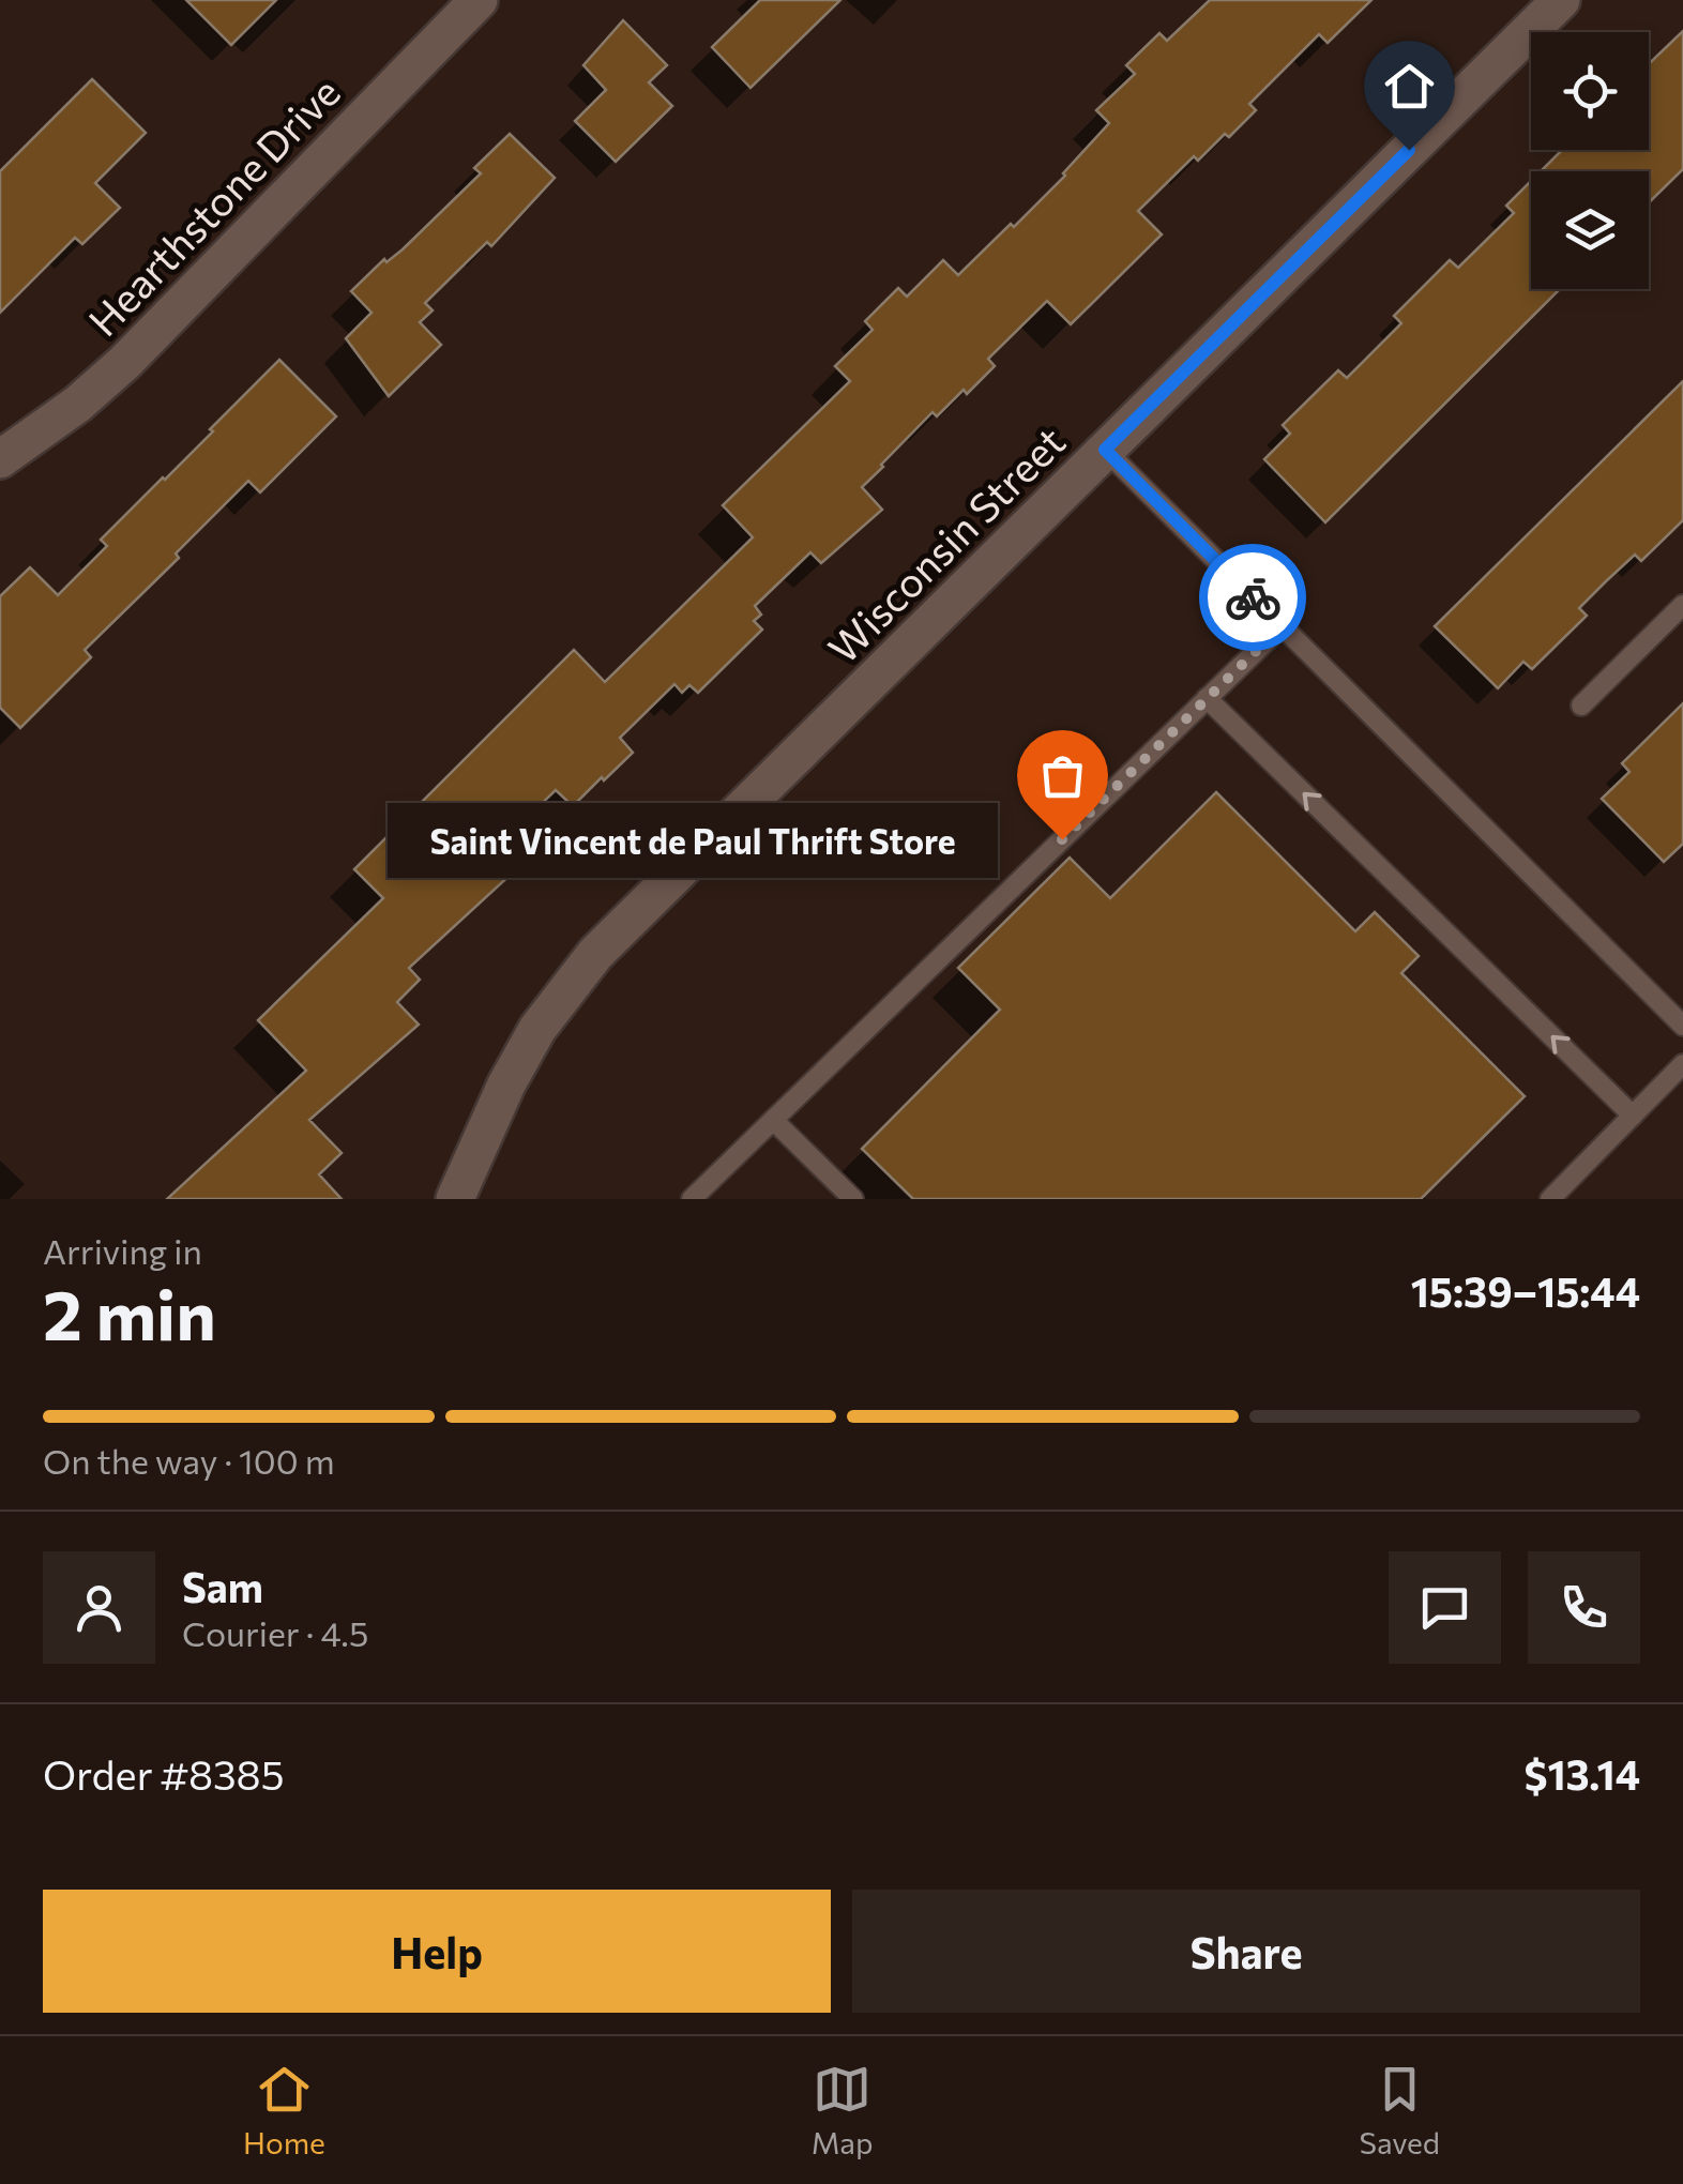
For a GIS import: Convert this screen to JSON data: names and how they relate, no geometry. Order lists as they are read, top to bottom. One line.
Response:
{"streets":{"street":["Hearthstone Drive","Wisconsin Street"]},"places":["Saint Vincent de Paul Thrift Store"],"page":{"bubble":"Saint Vincent de Paul Thrift Store","heading":["2 min","Arriving in","15:39–15:44"],"panel":["Sam","Courier · 4.5","Order #8385","$13.14"],"bar":"On the way · 100 m","buttons":["Help","Share"],"tabs":["Home","Map","Saved"]}}
